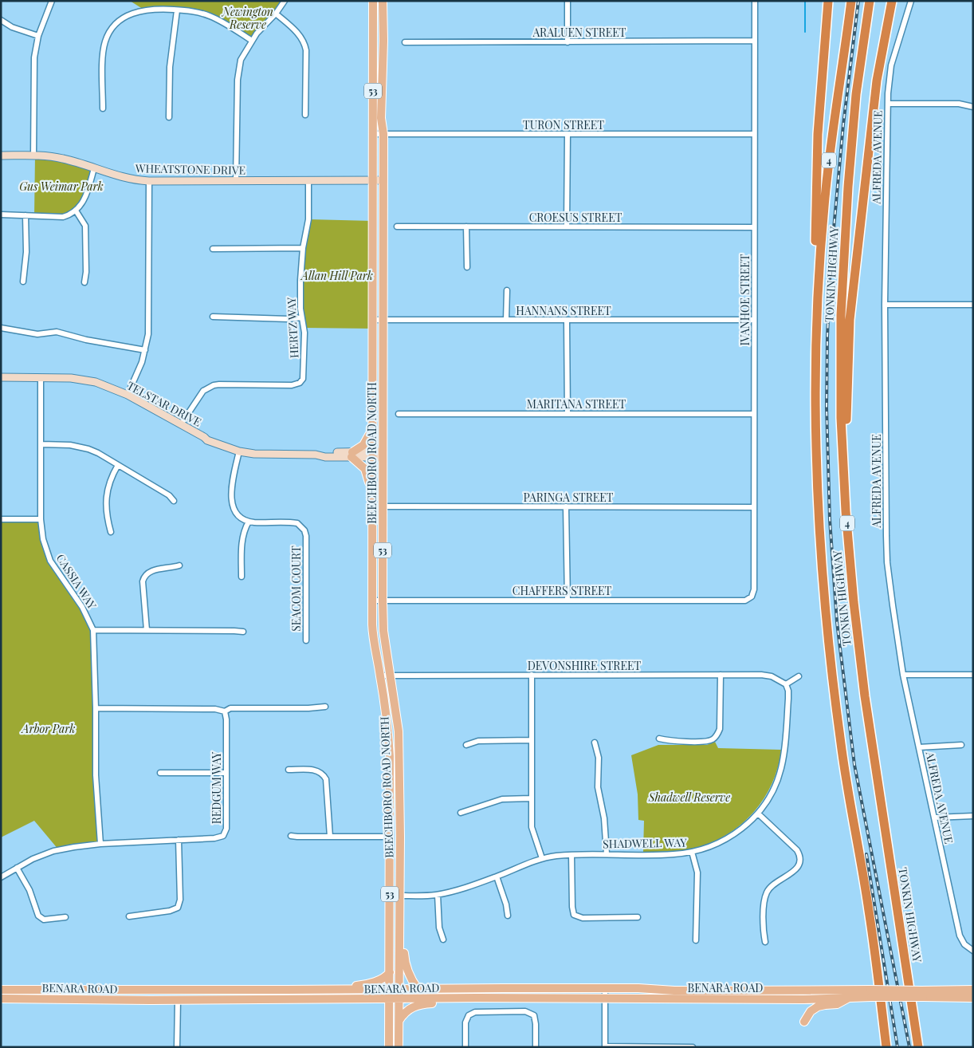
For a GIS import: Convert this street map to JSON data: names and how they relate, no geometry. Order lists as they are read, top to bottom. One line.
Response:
{"streets":{"highway":["4","TONKIN HIGHWAY"],"main road":["53","BEECHBORO ROAD NORTH","BENARA ROAD"],"street":["ARALUEN STREET","TURON STREET","ALFREDA AVENUE","WHEATSTONE DRIVE","CROESUS STREET","IVANHOE STREET","HANNANS STREET","HERTZ WAY","TELSTAR DRIVE","MARITANA STREET","PARINGA STREET","CASSIA WAY","SEACOM COURT","CHAFFERS STREET","DEVONSHIRE STREET","REDGUM WAY","SHADWELL WAY"]},"crossings":[["ARALUEN STREET","IVANHOE STREET"],["TURON STREET","IVANHOE STREET"],["TURON STREET","BEECHBORO ROAD NORTH"],["WHEATSTONE DRIVE","HERTZ WAY"],["WHEATSTONE DRIVE","BEECHBORO ROAD NORTH"],["CROESUS STREET","IVANHOE STREET"],["IVANHOE STREET","HANNANS STREET"],["IVANHOE STREET","MARITANA STREET"],["IVANHOE STREET","PARINGA STREET"],["IVANHOE STREET","CHAFFERS STREET"],["HANNANS STREET","BEECHBORO ROAD NORTH"],["HERTZ WAY","TELSTAR DRIVE"],["TELSTAR DRIVE","BEECHBORO ROAD NORTH"],["TELSTAR DRIVE","CASSIA WAY"],["BEECHBORO ROAD NORTH","PARINGA STREET"],["BEECHBORO ROAD NORTH","CHAFFERS STREET"],["BEECHBORO ROAD NORTH","DEVONSHIRE STREET"],["BEECHBORO ROAD NORTH","SHADWELL WAY"],["BEECHBORO ROAD NORTH","BENARA ROAD"],["CASSIA WAY","REDGUM WAY"],["DEVONSHIRE STREET","SHADWELL WAY"]],"parks":["Newington Reserve","Gus Weimar Park","Allan Hill Park","Arbor Park","Shadwell Reserve"]}
